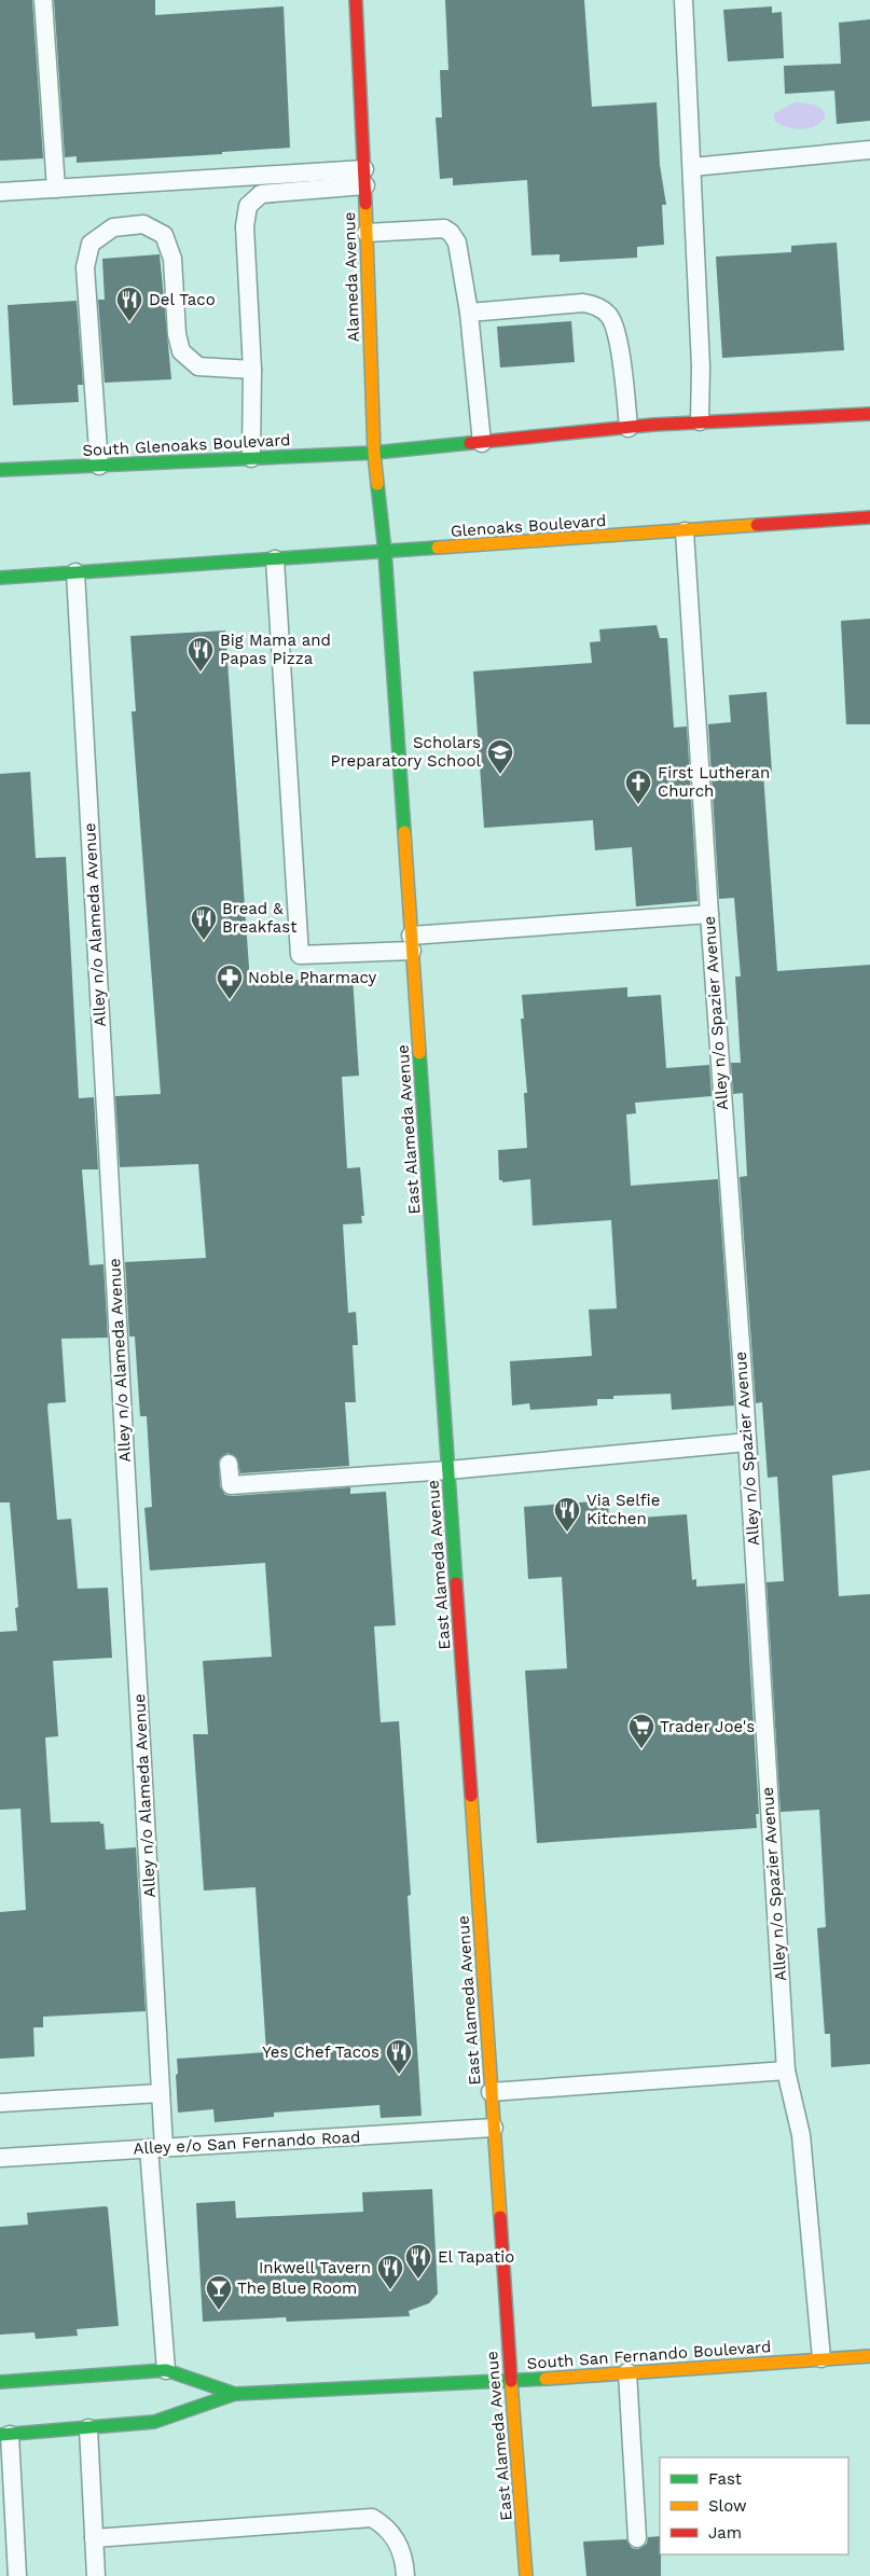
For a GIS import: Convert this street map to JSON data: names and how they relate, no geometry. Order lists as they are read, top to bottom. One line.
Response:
{"streets":{"main road":["Alameda Avenue","South Glenoaks Boulevard","Glenoaks Boulevard","East Alameda Avenue","South San Fernando Boulevard"],"lane":["Alley n/o Alameda Avenue","Alley n/o Spazier Avenue","Alley e/o San Fernando Road"]},"crossings":[["Alameda Avenue","South Glenoaks Boulevard"],["Alameda Avenue","Glenoaks Boulevard"],["Alameda Avenue","East Alameda Avenue"],["Glenoaks Boulevard","Alley n/o Alameda Avenue"],["Glenoaks Boulevard","Alley n/o Spazier Avenue"],["Glenoaks Boulevard","East Alameda Avenue"],["Alley n/o Alameda Avenue","Alley e/o San Fernando Road"],["Alley n/o Alameda Avenue","South San Fernando Boulevard"],["Alley n/o Spazier Avenue","South San Fernando Boulevard"],["East Alameda Avenue","Alley e/o San Fernando Road"],["East Alameda Avenue","South San Fernando Boulevard"]],"places":{"restaurant":["Del Taco","Big Mama and Papas Pizza","Bread & Breakfast","Via Selfie Kitchen","Yes Chef Tacos","El Tapatio","Inkwell Tavern"],"school or university":["Scholars Preparatory School"],"church":["First Lutheran Church"],"pharmacy":["Noble Pharmacy"],"supermarket":["Trader Joe's"],"bar":["The Blue Room"]},"legend":["Fast","Slow","Jam"]}
